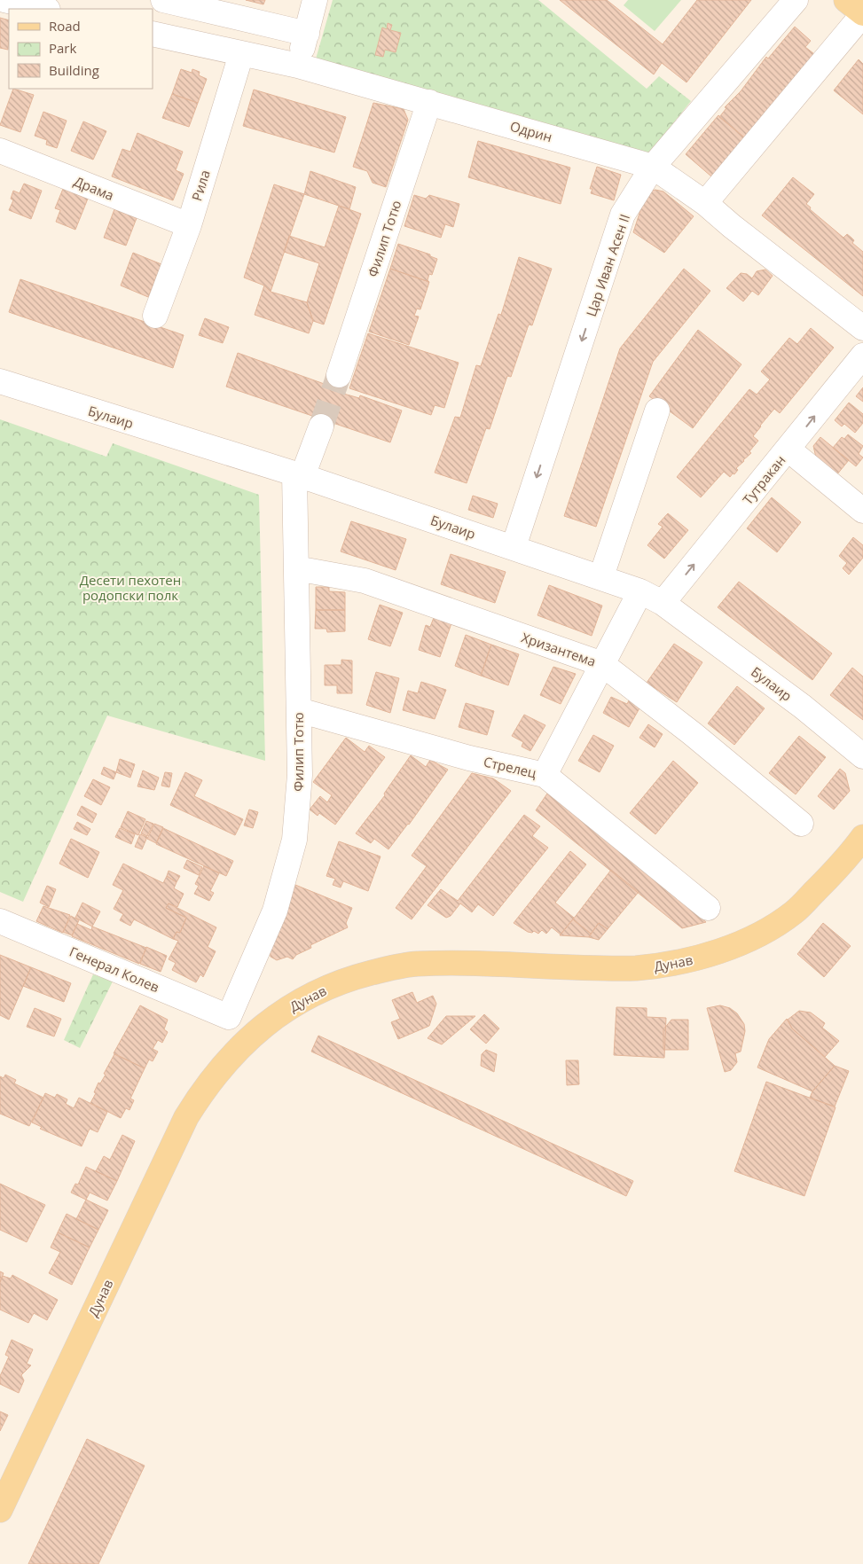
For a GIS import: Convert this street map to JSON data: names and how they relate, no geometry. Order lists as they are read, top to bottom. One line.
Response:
{"streets":{"main road":["Дунав"],"street":["Одрин","Рила","Драма","Филип Тотю","Цар Иван Асен II","Булаир","Тутракан","Хризантема","Стрелец","Генерал Колев"]},"crossings":[["Одрин","Рила"],["Одрин","Филип Тотю"],["Одрин","Цар Иван Асен II"],["Рила","Драма"],["Филип Тотю","Булаир"],["Филип Тотю","Хризантема"],["Филип Тотю","Стрелец"],["Филип Тотю","Генерал Колев"],["Цар Иван Асен II","Булаир"],["Булаир","Тутракан"]],"parks":["Десети пехотен родопски полк"],"legend":["Road","Park","Building"]}
